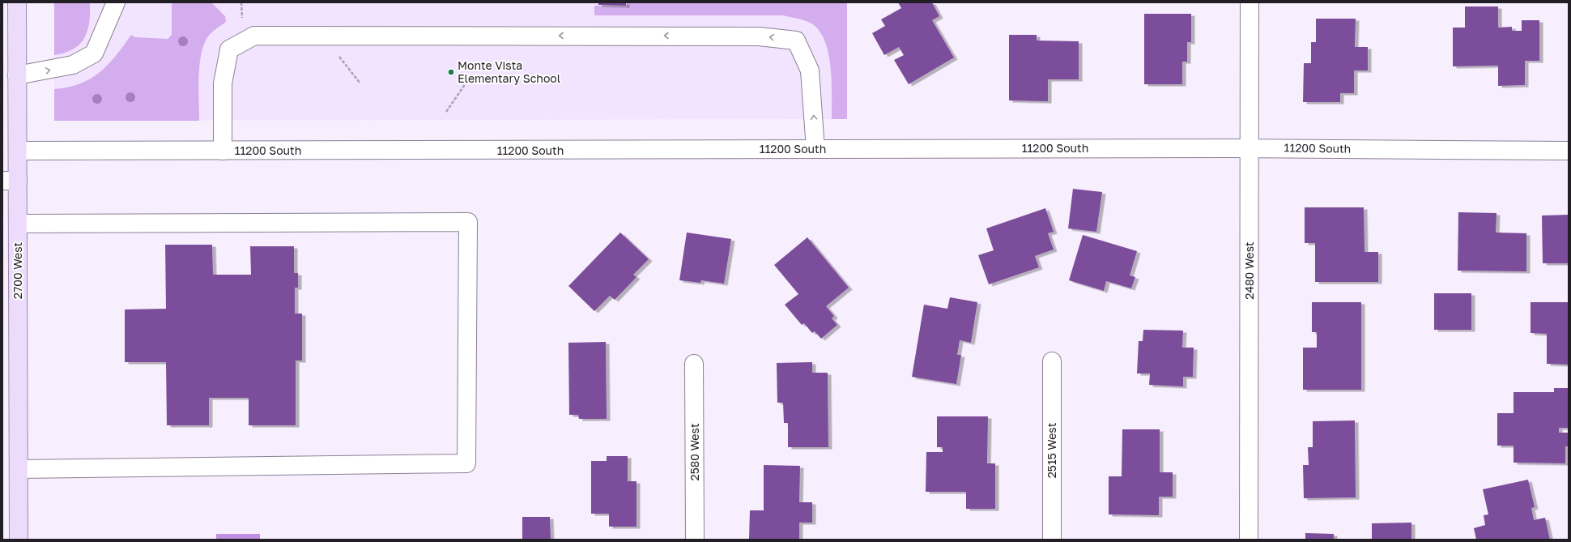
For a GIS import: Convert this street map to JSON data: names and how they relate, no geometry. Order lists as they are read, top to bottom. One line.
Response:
{"streets":{"main road":["2700 West"],"street":["11200 South","2480 West","2515 West","2580 West"]},"crossings":[["11200 South","2700 West"],["11200 South","2480 West"]],"places":["Monte Vista Elementary School"]}
